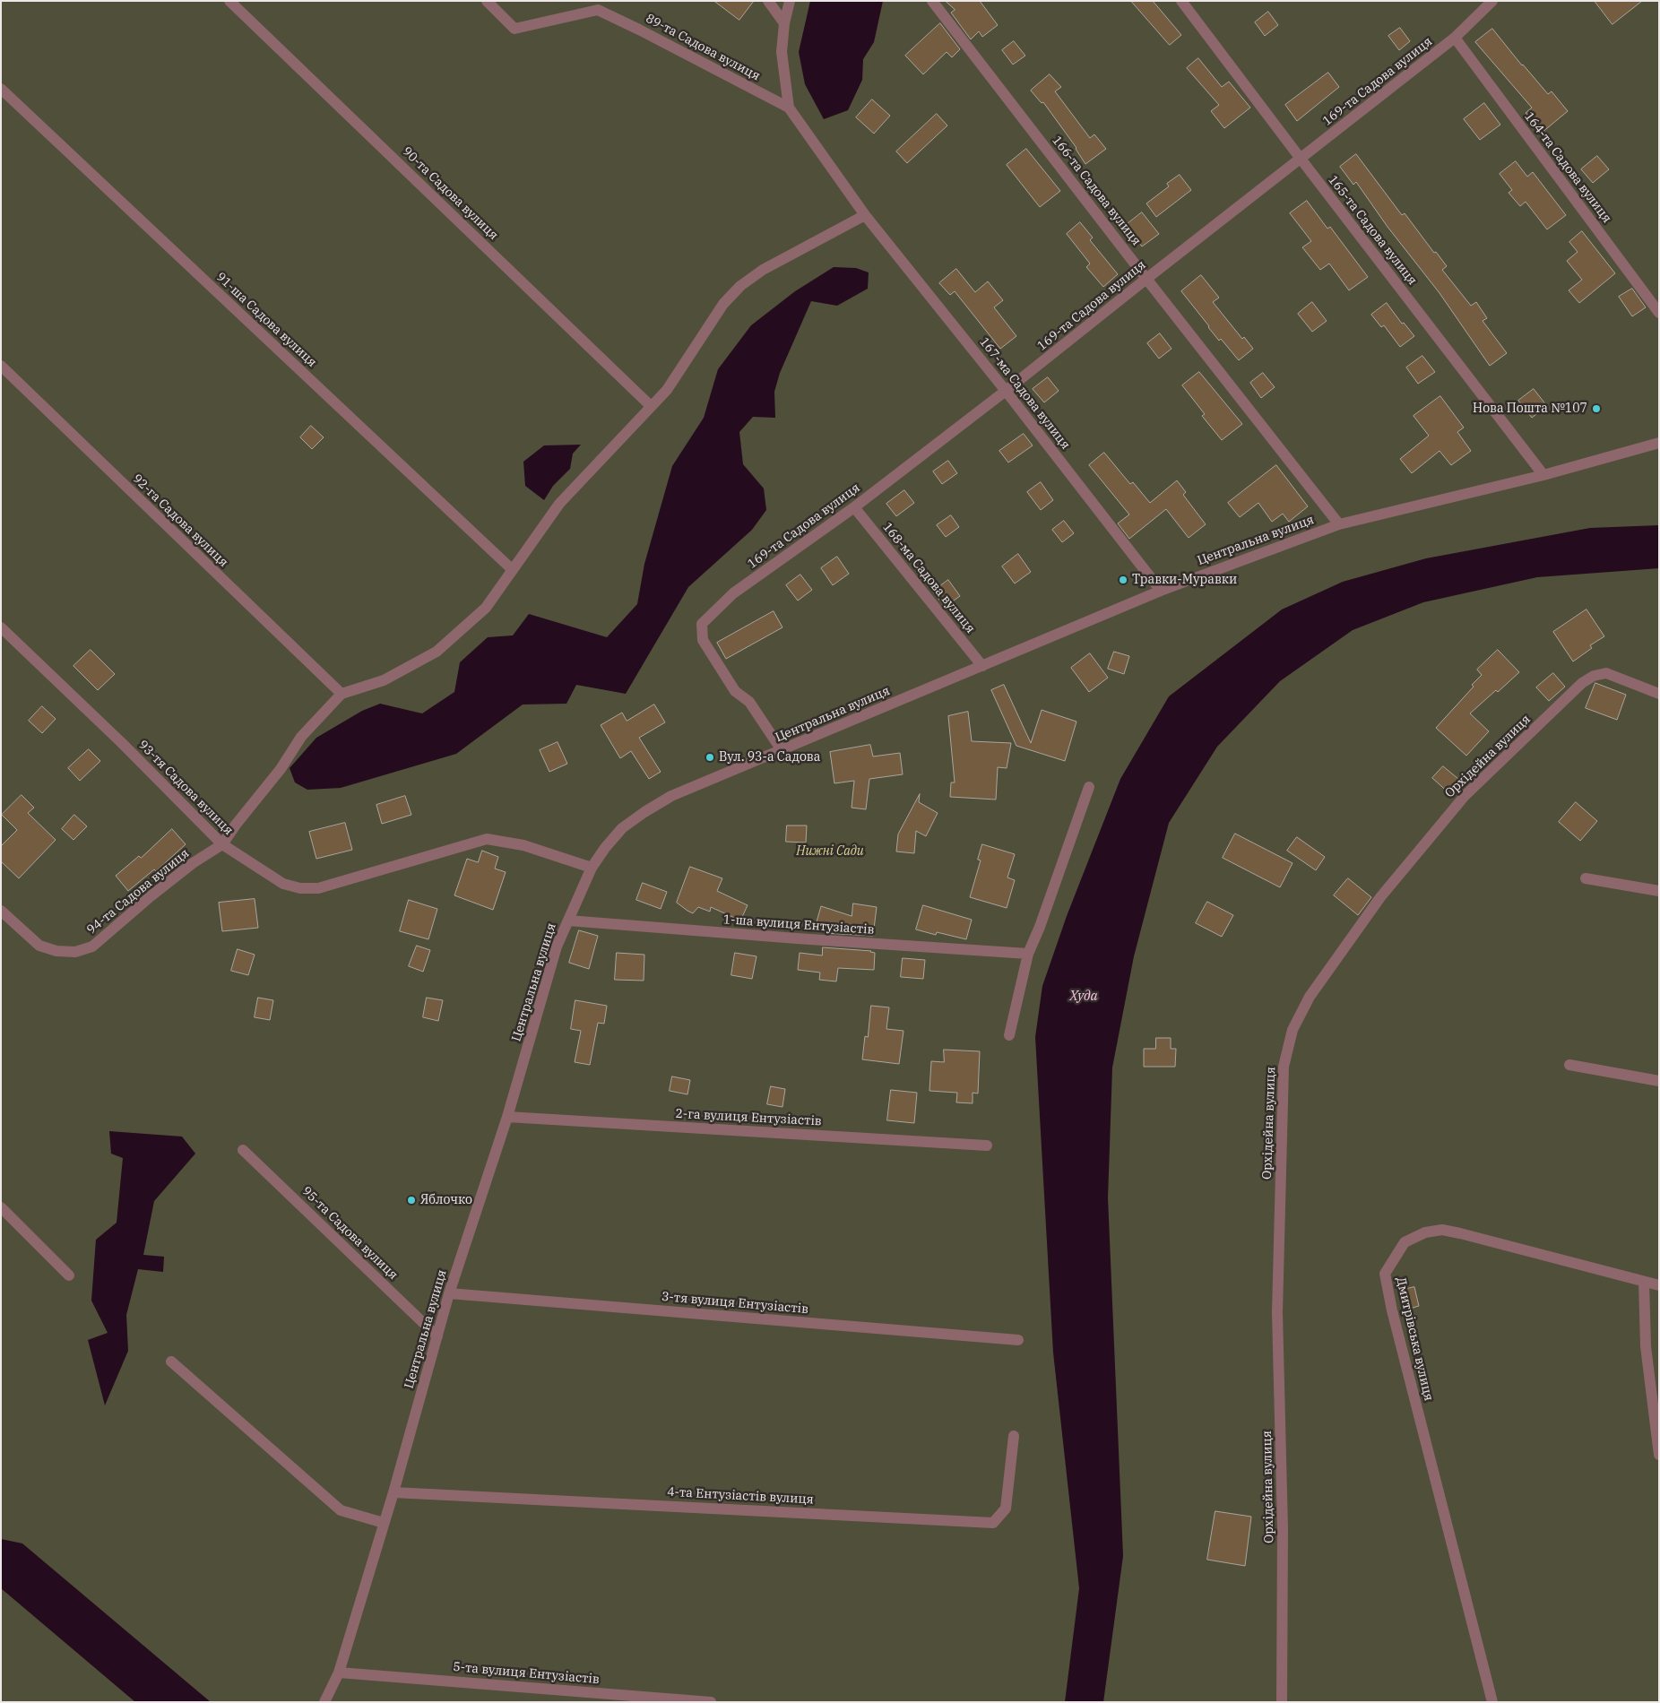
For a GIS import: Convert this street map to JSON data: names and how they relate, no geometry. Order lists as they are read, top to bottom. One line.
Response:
{"streets":{"street":["89-та Садова вулиця","169-та Садова вулиця","164-та Садова вулиця","166-та Садова вулиця","90-та Садова вулиця","165-та Садова вулиця","91-ша Садова вулиця","167-ма Садова вулиця","92-га Садова вулиця","Центральна вулиця","168-ма Садова вулиця","Орхідейна вулиця","93-тя Садова вулиця","94-та Садова вулиця","1-ша вулиця Ентузіастів","2-га вулиця Ентузіастів","95-та Садова вулиця","3-тя вулиця Ентузіастів","Дмитрівська вулиця","4-та Ентузіастів вулиця","5-та вулиця Ентузіастів"]},"crossings":[["89-та Садова вулиця","167-ма Садова вулиця"],["169-та Садова вулиця","164-та Садова вулиця"],["169-та Садова вулиця","166-та Садова вулиця"],["169-та Садова вулиця","165-та Садова вулиця"],["169-та Садова вулиця","167-ма Садова вулиця"],["169-та Садова вулиця","Центральна вулиця"],["169-та Садова вулиця","168-ма Садова вулиця"],["166-та Садова вулиця","Центральна вулиця"],["165-та Садова вулиця","Центральна вулиця"],["167-ма Садова вулиця","Центральна вулиця"],["Центральна вулиця","168-ма Садова вулиця"],["Центральна вулиця","93-тя Садова вулиця"],["Центральна вулиця","1-ша вулиця Ентузіастів"],["Центральна вулиця","2-га вулиця Ентузіастів"],["Центральна вулиця","95-та Садова вулиця"],["Центральна вулиця","3-тя вулиця Ентузіастів"],["Центральна вулиця","4-та Ентузіастів вулиця"],["Центральна вулиця","5-та вулиця Ентузіастів"],["93-тя Садова вулиця","94-та Садова вулиця"]],"water":["Худа"],"parks":["Нижні Сади"],"places":["Нова Пошта №107","Травки-Муравки","Вул. 93-а Садова","Яблочко"]}
